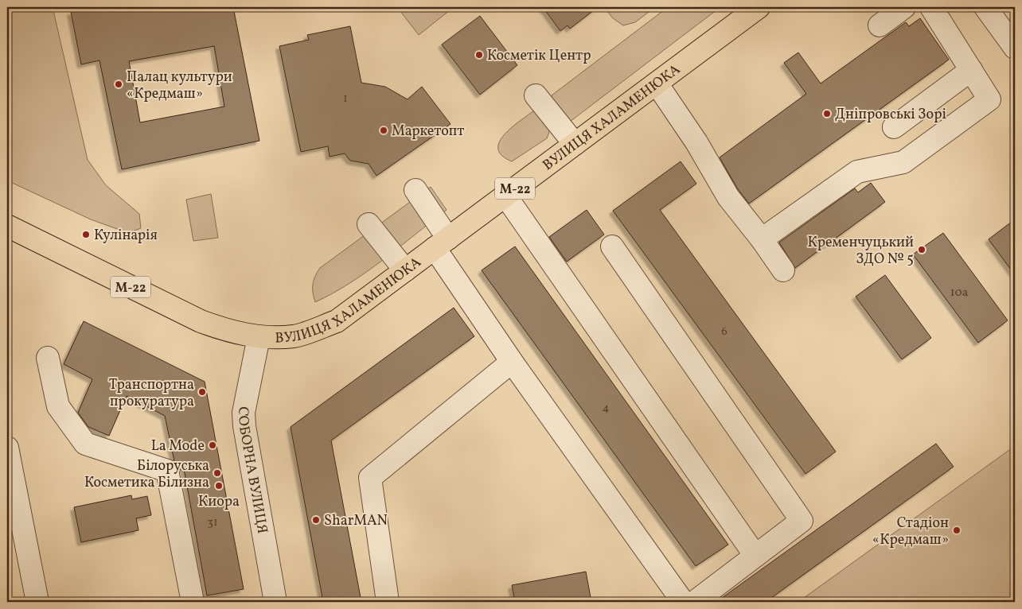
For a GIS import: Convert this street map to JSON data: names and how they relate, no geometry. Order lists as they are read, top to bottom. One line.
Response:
{"streets":{"highway":["ВУЛИЦЯ ХАЛАМЕНЮКА","М-22"],"street":["СОБОРНА ВУЛИЦЯ"]},"crossings":[["ВУЛИЦЯ ХАЛАМЕНЮКА","М-22"],["ВУЛИЦЯ ХАЛАМЕНЮКА","СОБОРНА ВУЛИЦЯ"],["М-22","СОБОРНА ВУЛИЦЯ"]],"places":["Косметік Центр","Палац культури «Кредмаш»","Дніпровські Зорі","Маркетопт","Кулінарія","Кременчуцький ЗДО № 5","Транспортна прокуратура","La Mode","Білоруська Косметика Білизна","Киора","SharMAN","Стадіон «Кредмаш»"],"house_numbers":["1","10а","6","4","31"]}
